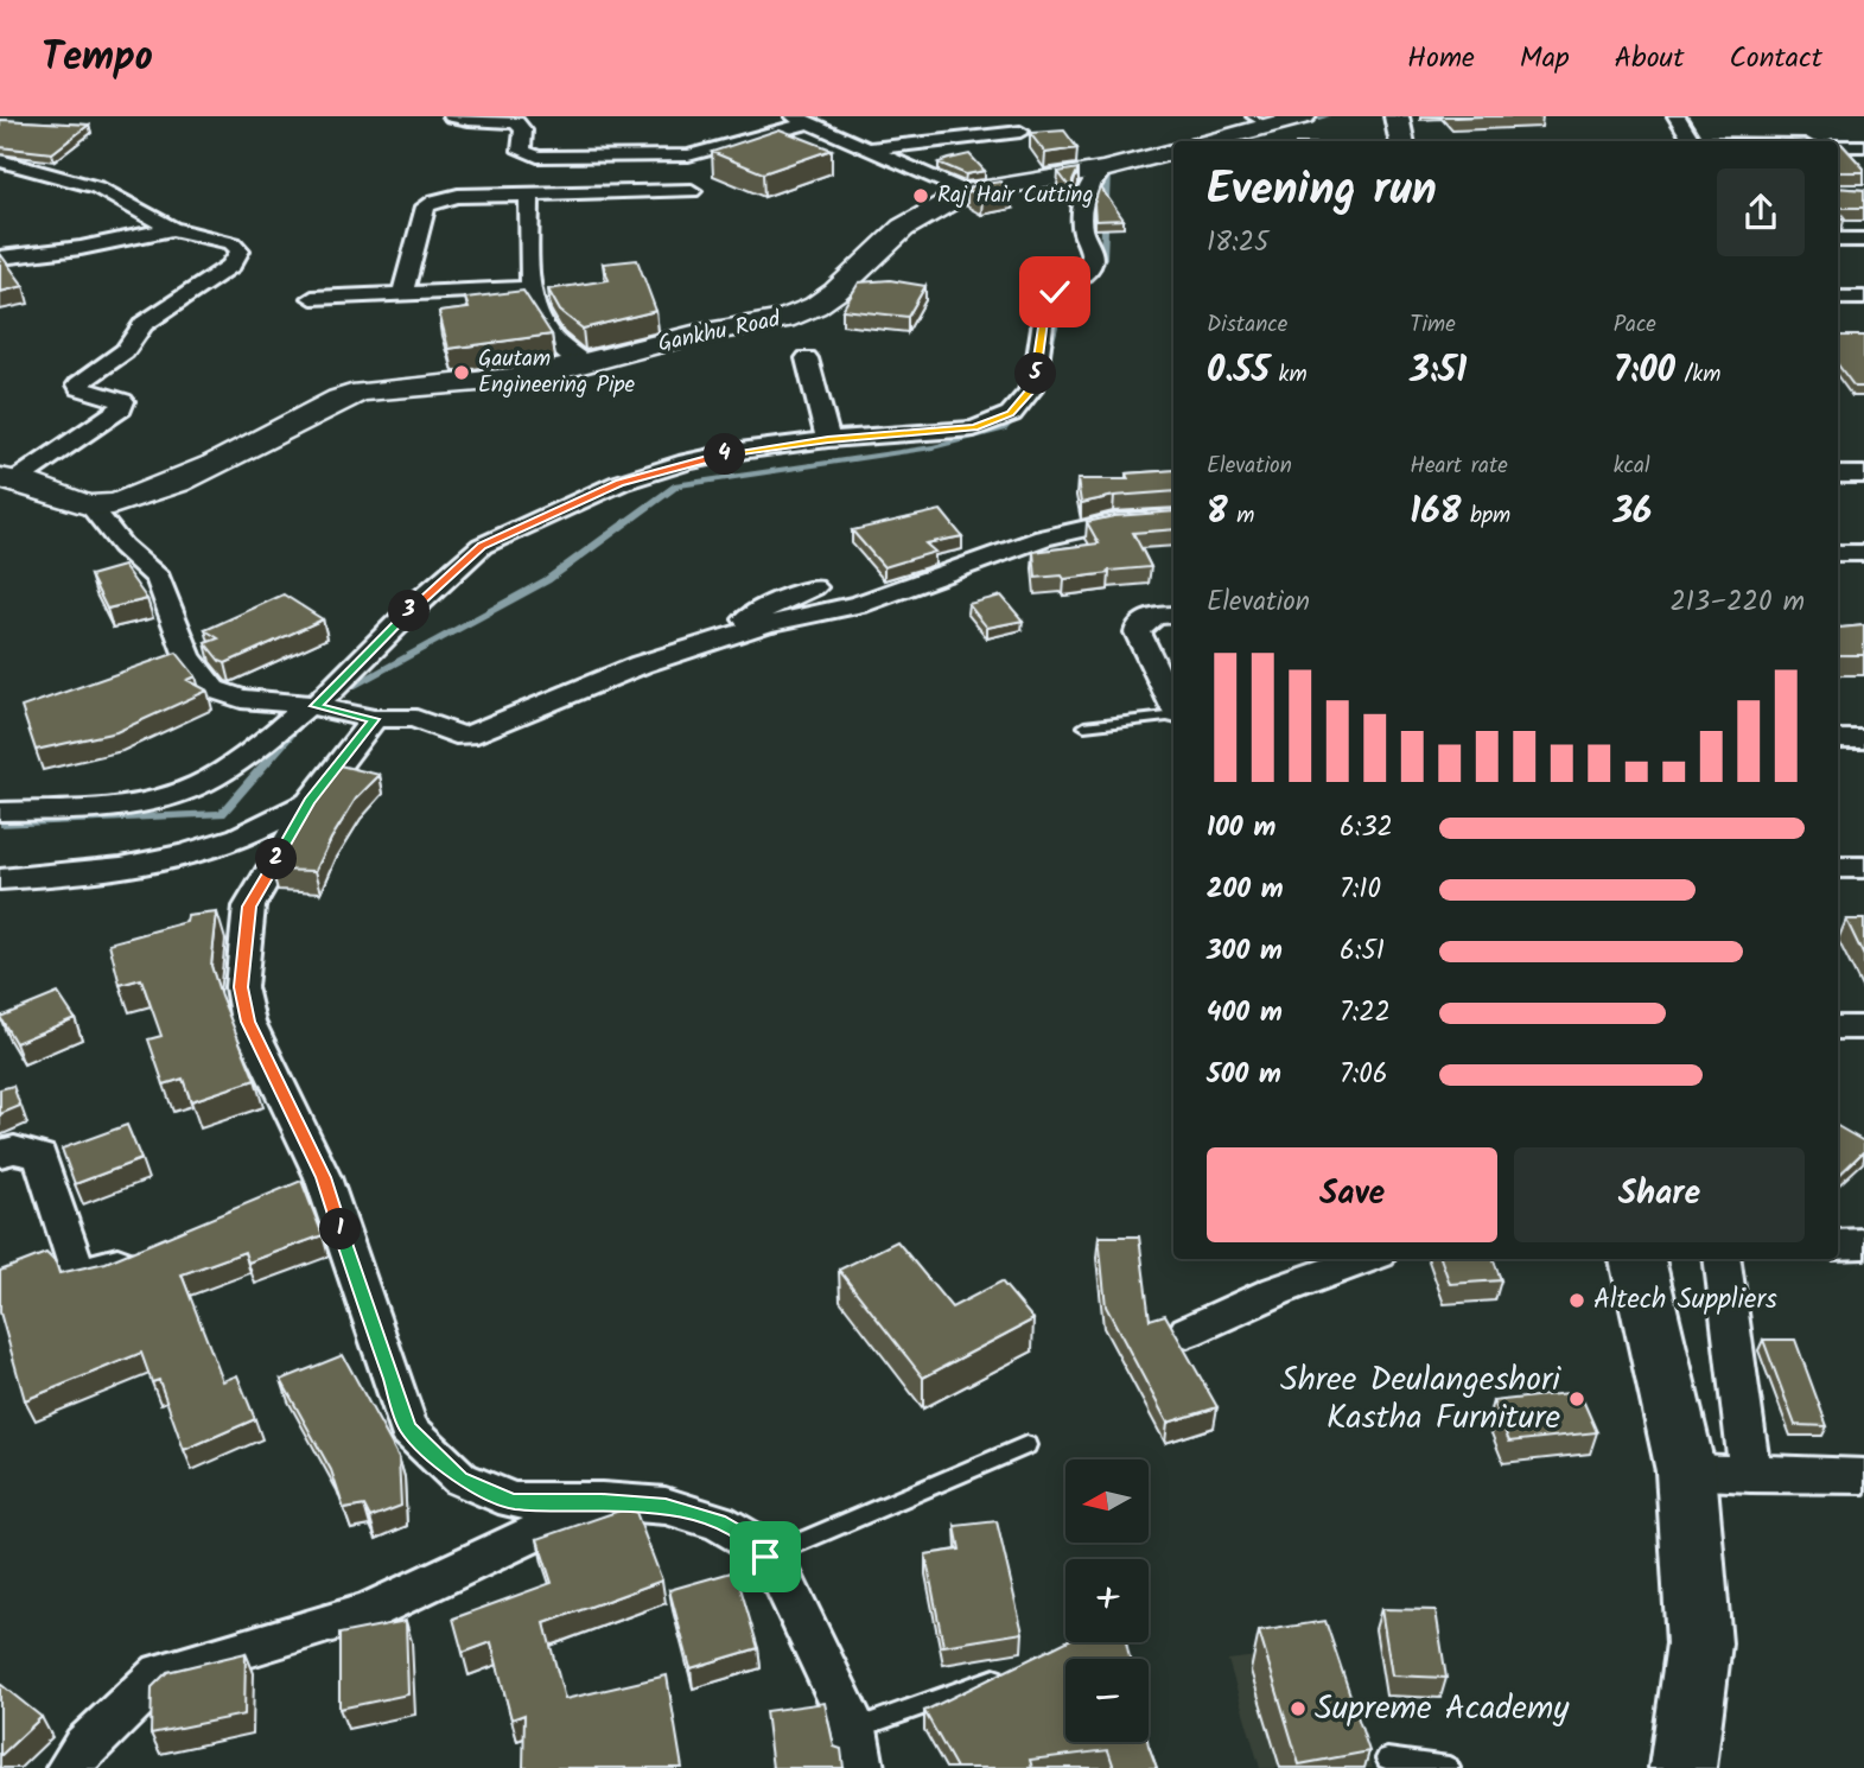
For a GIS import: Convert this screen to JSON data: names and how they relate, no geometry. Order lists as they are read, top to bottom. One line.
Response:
{"streets":{"main road":["Gankhu Road"]},"places":["Raj Hair Cutting","Gautam Engineering Pipe","Altech Suppliers","Shree Deulangeshori Kastha Furniture","Supreme Academy"],"north":"left","page":{"header":"Tempo","nav":["Home","Map","About","Contact"],"heading":["Evening run","18:25"],"stats":[["Distance","0.55 km"],["Time","3:51"],["Pace","7:00 /km"],["Elevation","8 m"],["Heart rate","168 bpm"],["kcal","36"]],"pins":["5","4","3","2","1"],"chart":["Elevation","213–220 m"],"list":[{"name":"100 m","note":"6:32"},{"name":"200 m","note":"7:10"},{"name":"300 m","note":"6:51"},{"name":"400 m","note":"7:22"},{"name":"500 m","note":"7:06"}],"buttons":["Save","Share"],"map_buttons":["+","−"]}}
